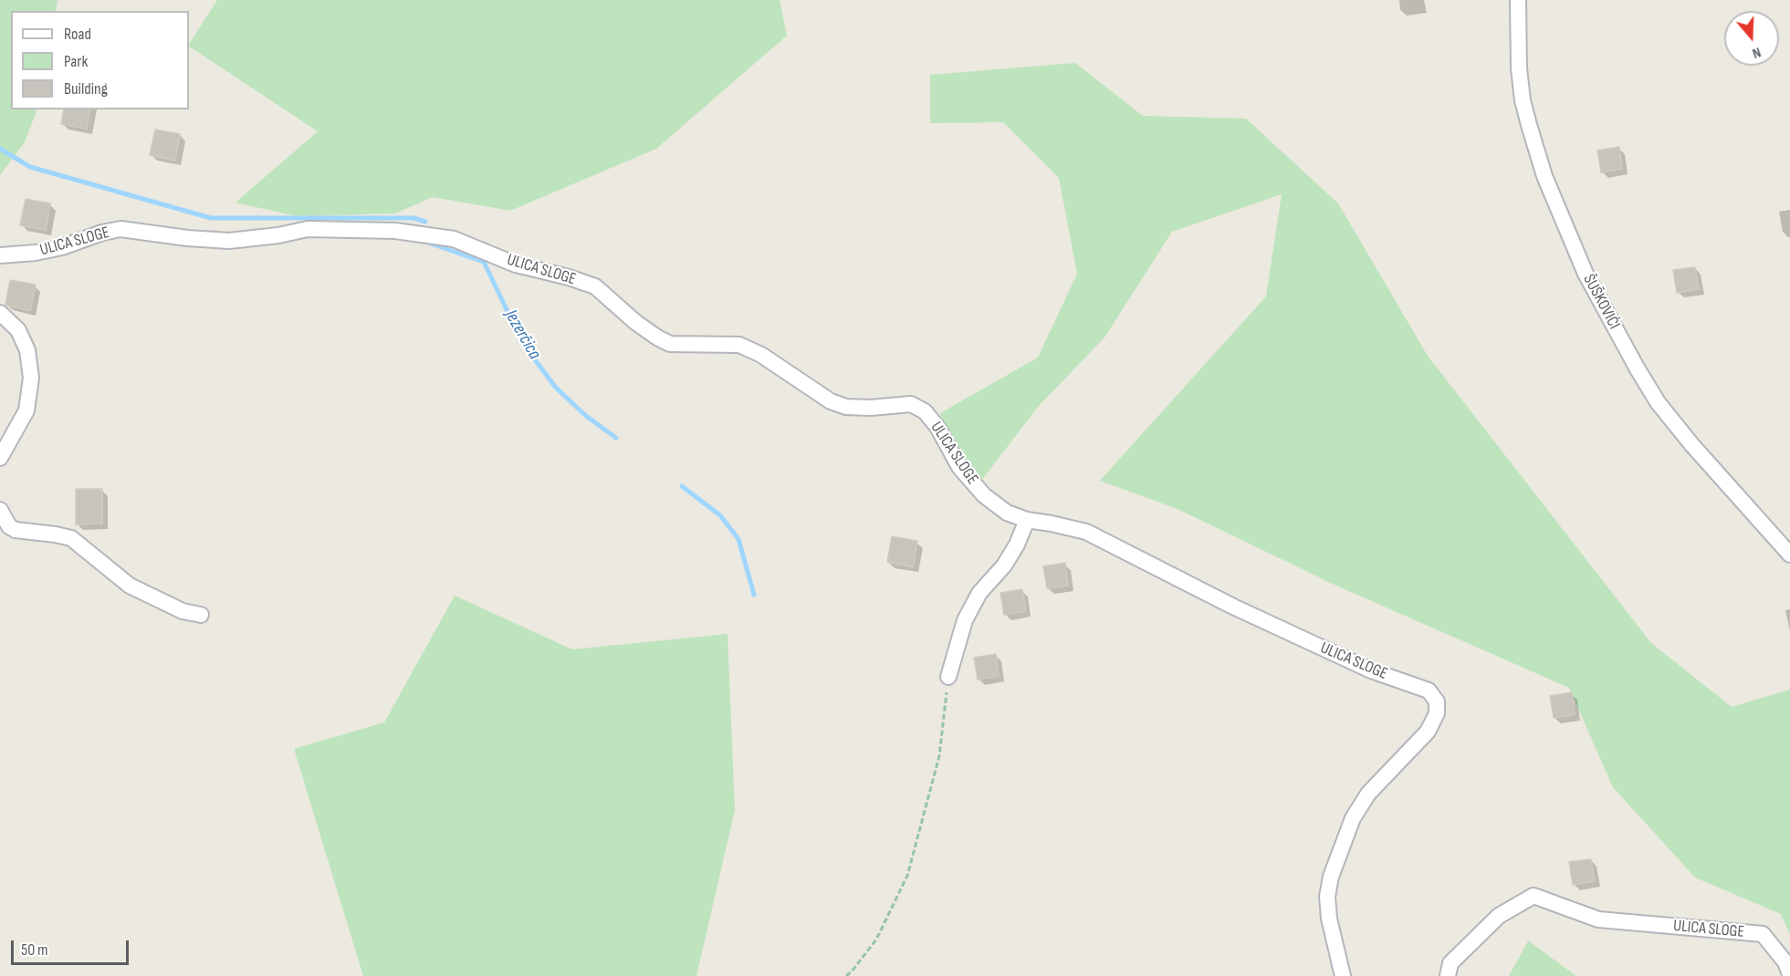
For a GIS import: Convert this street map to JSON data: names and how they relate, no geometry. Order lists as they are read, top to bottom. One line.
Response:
{"streets":{"street":["ULICA SLOGE","ŠUŠKOVIĆI"]},"water":["Jezerčica"],"legend":["Road","Park","Building"],"scale_bar":"50 m","north":"bottom"}
